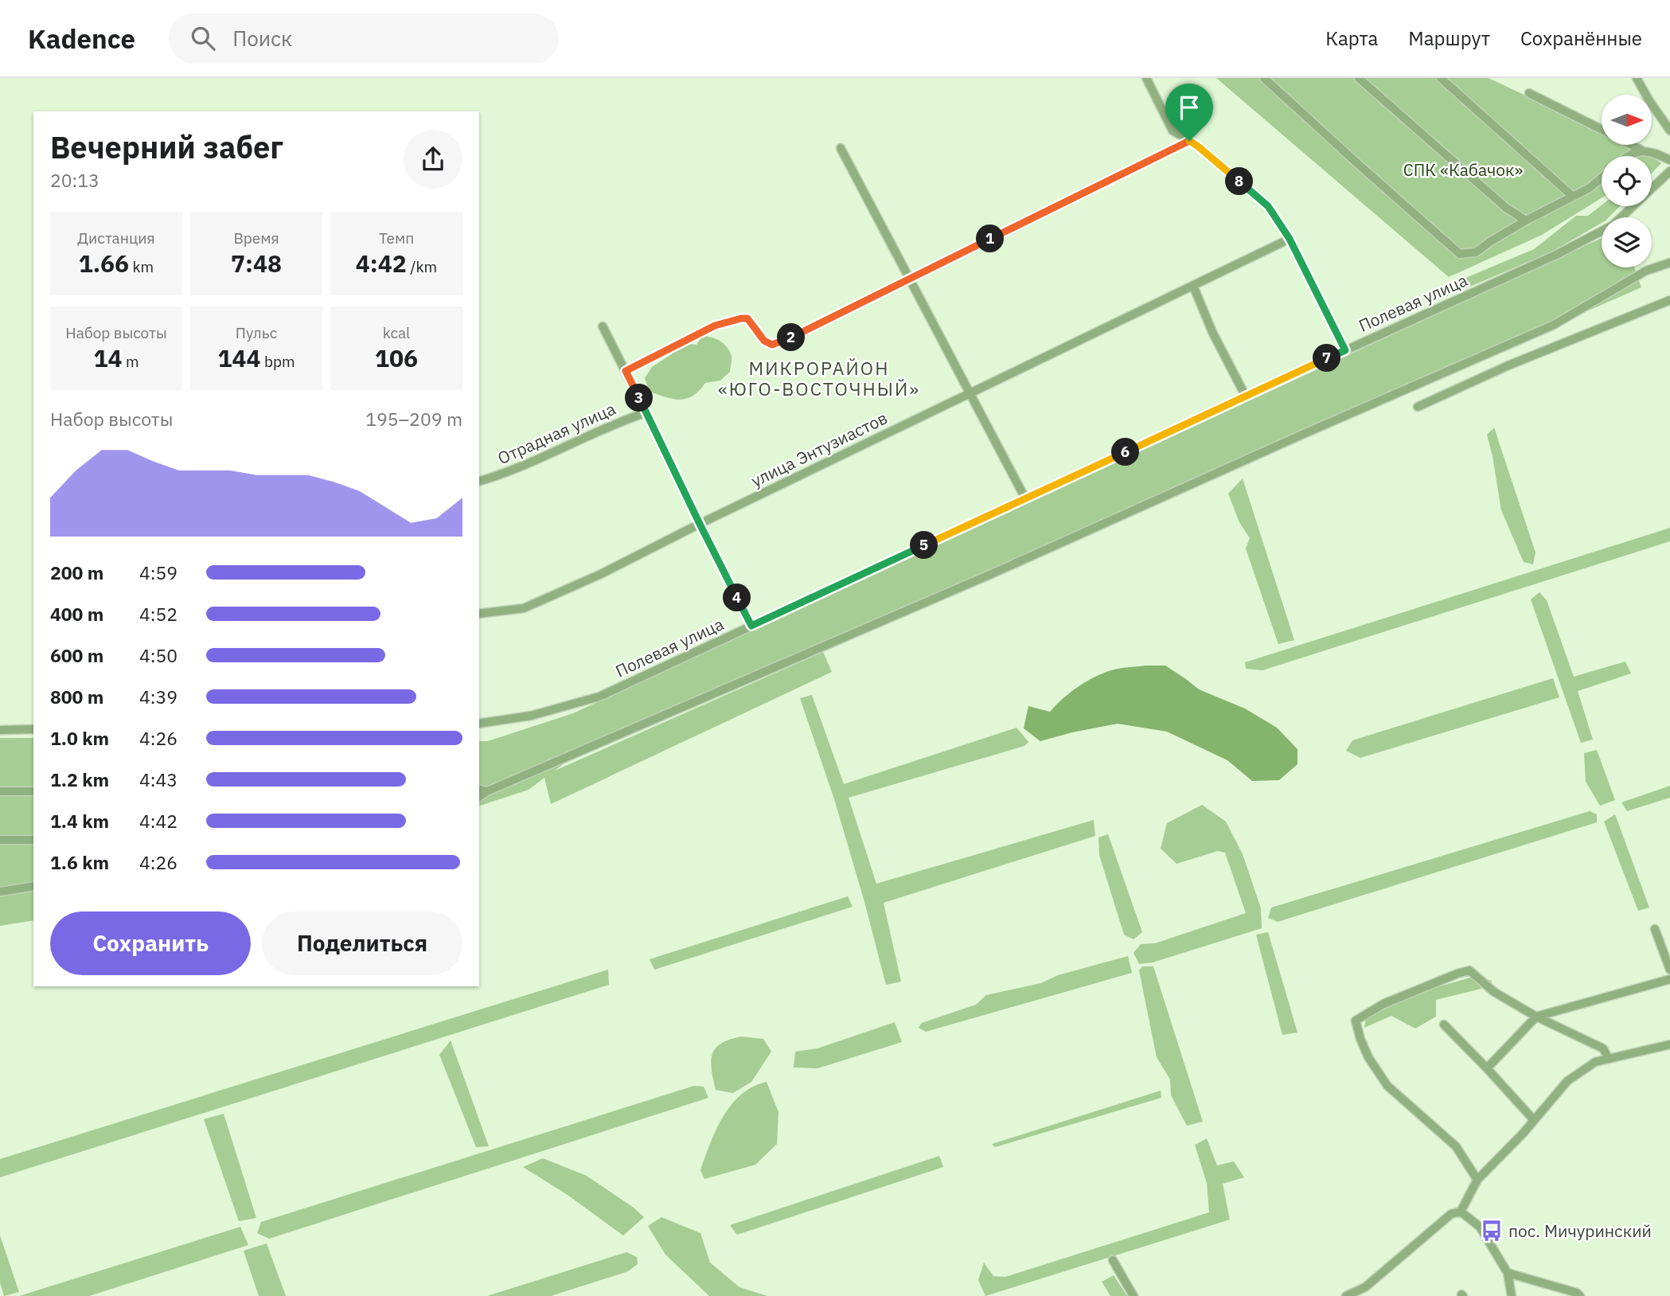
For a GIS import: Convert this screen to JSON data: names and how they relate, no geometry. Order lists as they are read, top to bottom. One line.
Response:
{"streets":{"street":["Полевая улица","Отрадная улица","улица Энтузиастов"]},"districts":["МИКРОРАЙОН «ЮГО-ВОСТОЧНЫЙ»"],"parks":["СПК «Кабачок»"],"places":{"bus stop":["пос. Мичуринский"]},"north":"right","page":{"header":"Kadence","search":"Поиск","nav":["Карта","Маршрут","Сохранённые"],"heading":["Вечерний забег","20:13"],"pins":["8","1","2","7","3","6","5","4"],"stats":[["Дистанция","1.66 km"],["Время","7:48"],["Темп","4:42 /km"],["Набор высоты","14 m"],["Пульс","144 bpm"],["kcal","106"]],"chart":["Набор высоты","195–209 m"],"list":[{"name":"200 m","note":"4:59"},{"name":"400 m","note":"4:52"},{"name":"600 m","note":"4:50"},{"name":"800 m","note":"4:39"},{"name":"1.0 km","note":"4:26"},{"name":"1.2 km","note":"4:43"},{"name":"1.4 km","note":"4:42"},{"name":"1.6 km","note":"4:26"}],"buttons":["Сохранить","Поделиться"]}}
